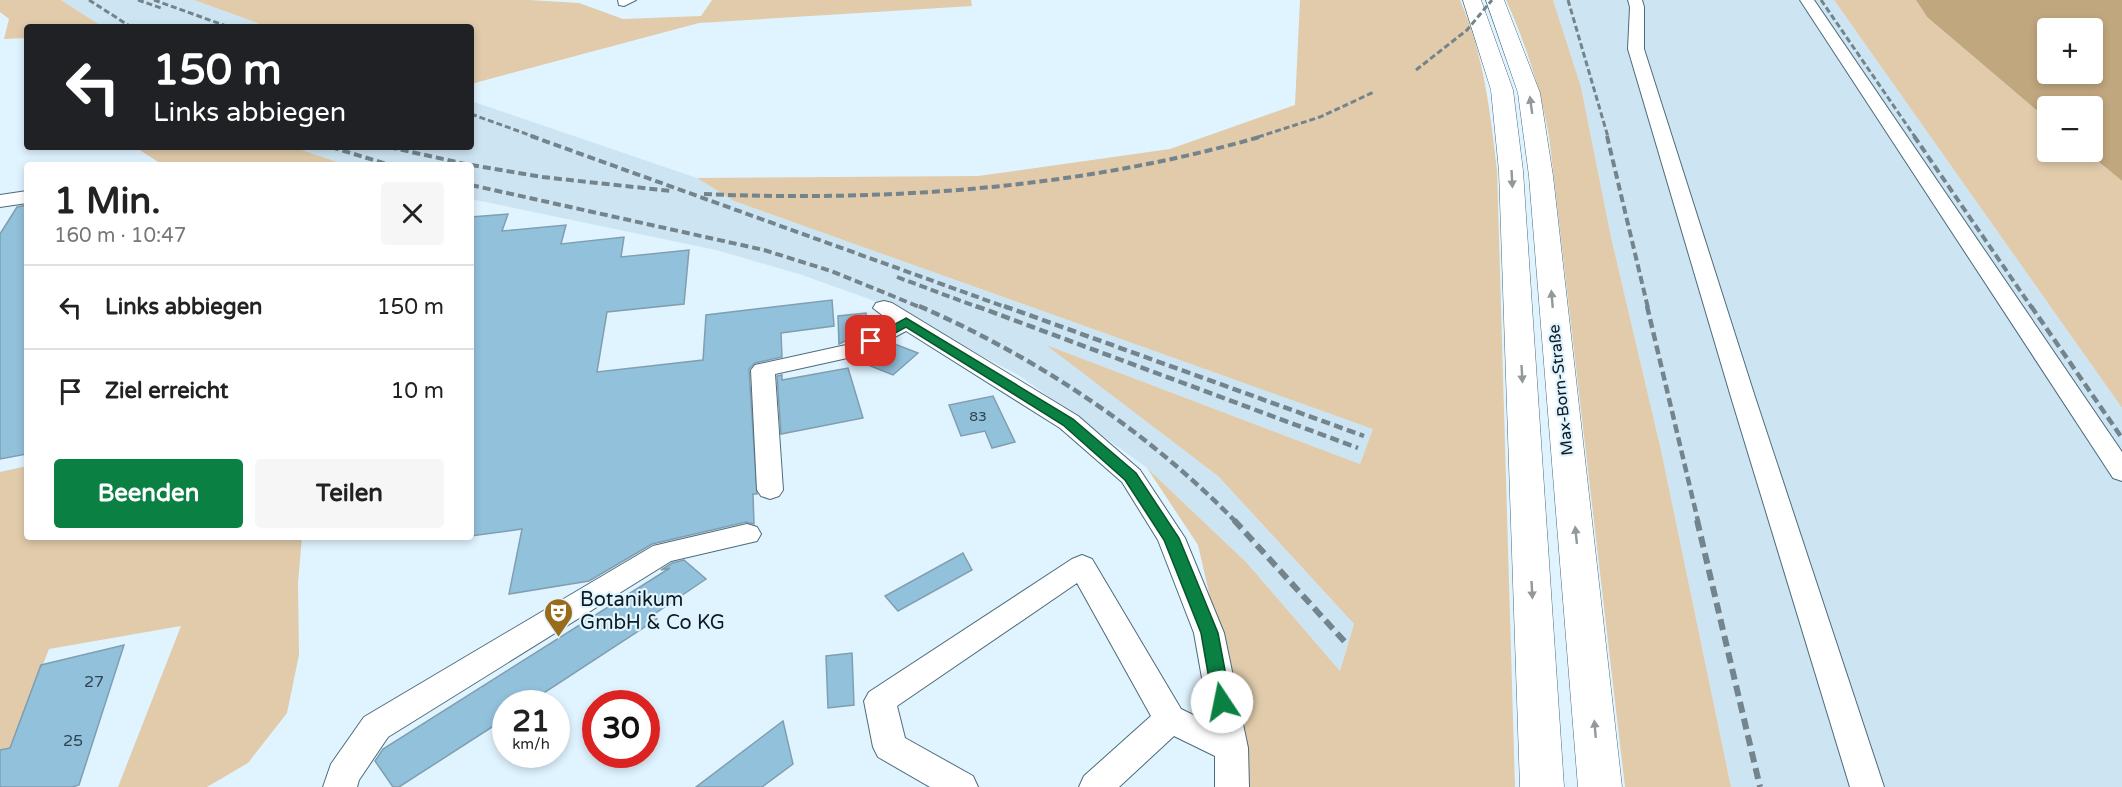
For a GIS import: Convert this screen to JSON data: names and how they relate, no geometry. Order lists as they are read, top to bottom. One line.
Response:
{"streets":{"main road":["Max-Born-Straße"]},"places":{"theatre":["Botanikum GmbH & Co KG"]},"house_numbers":["83","27","25"],"page":{"map_buttons":["+","−"],"turn":["150 m","Links abbiegen"],"heading":["1 Min.","160 m · 10:47"],"list":[{"name":"Links abbiegen","value":"150 m"},{"name":"Ziel erreicht","value":"10 m"}],"buttons":["Beenden","Teilen"],"speed":"21 km/h","limit":"30"}}
